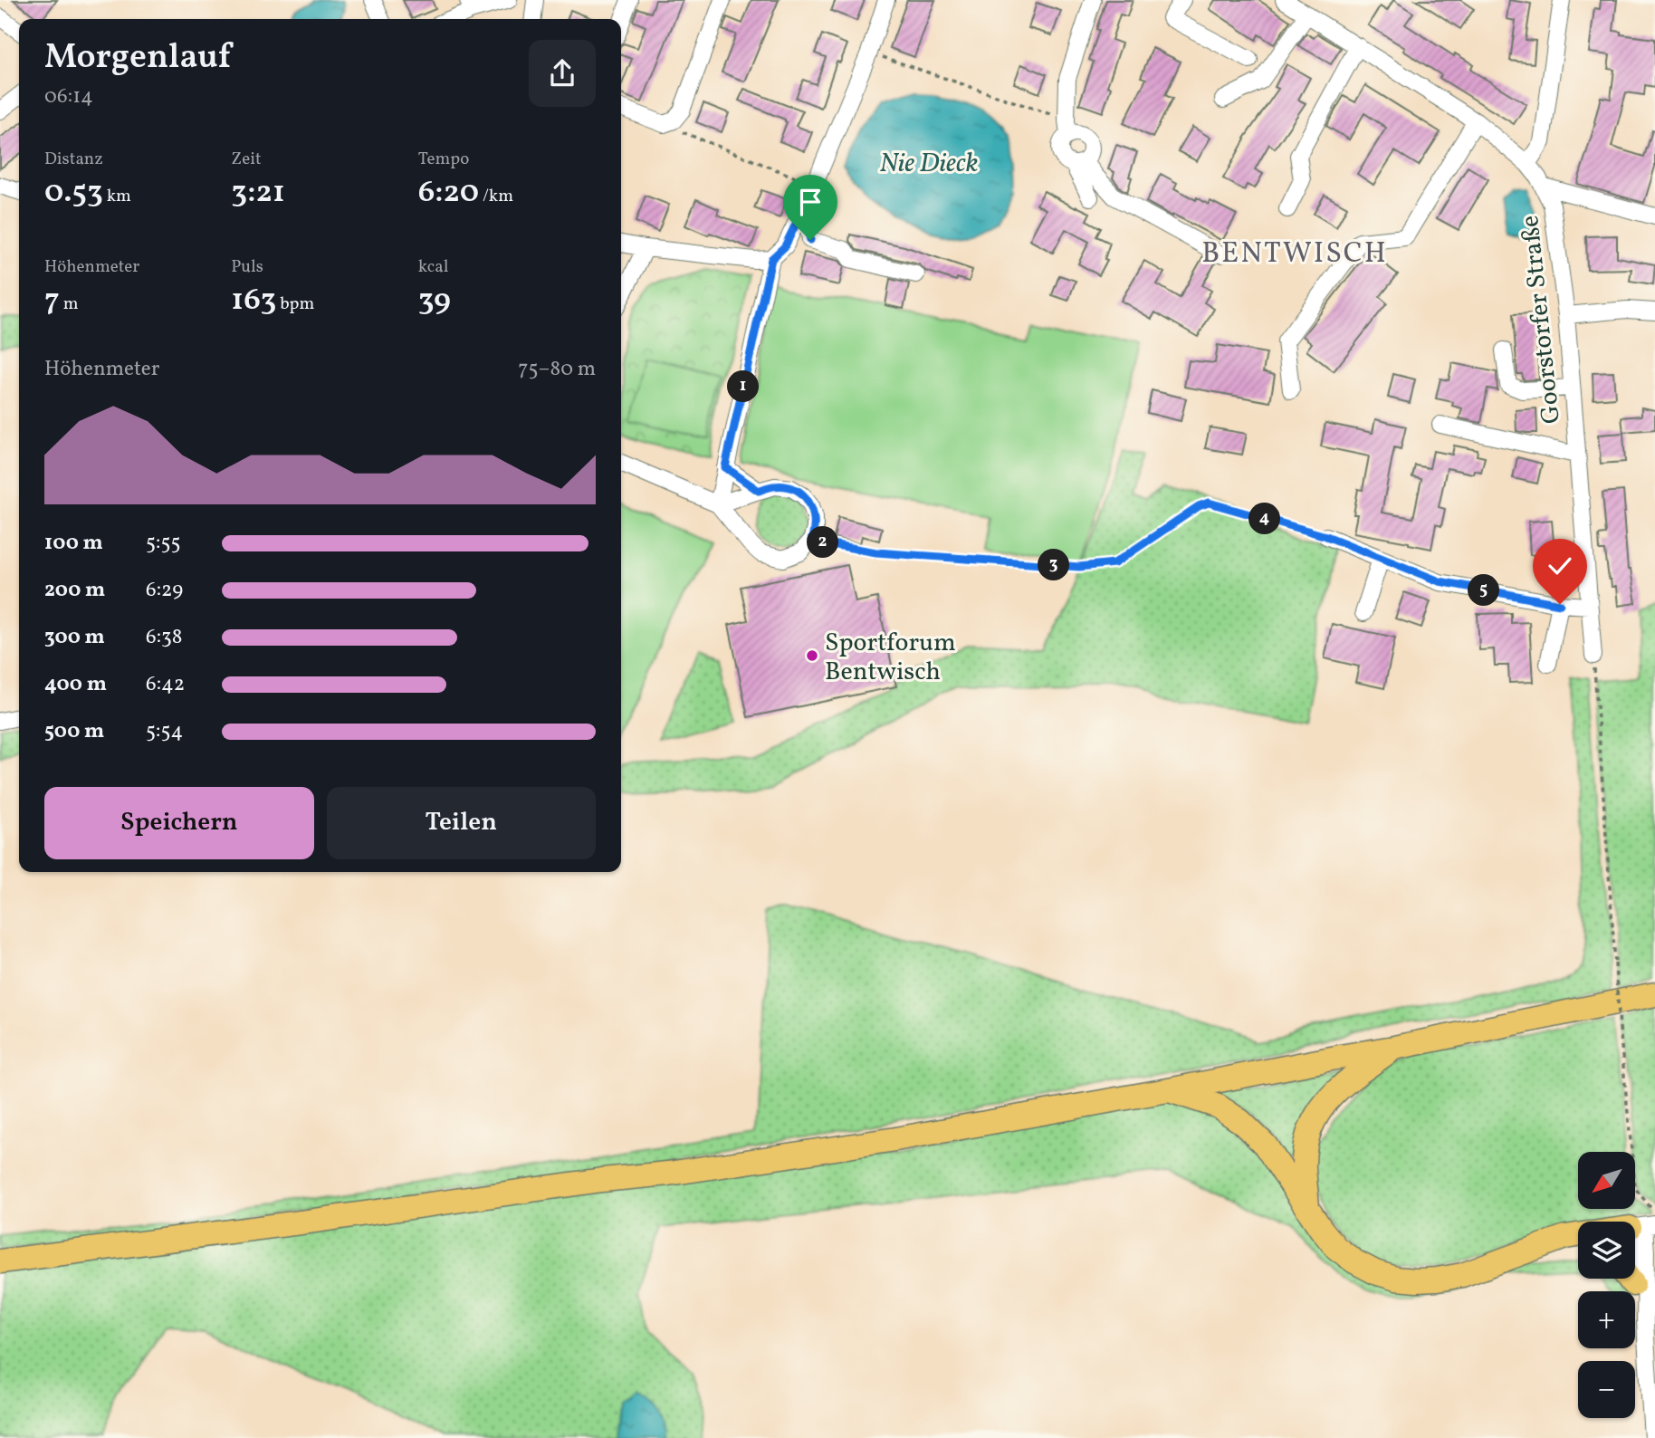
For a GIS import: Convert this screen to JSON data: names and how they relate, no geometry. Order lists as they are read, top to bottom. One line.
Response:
{"streets":{"street":["Goorstorfer Straße"]},"districts":["BENTWISCH"],"water":["Nie Dieck"],"places":["Sportforum Bentwisch"],"north":"bottom left","page":{"heading":["Morgenlauf","06:14"],"stats":[["Distanz","0.53 km"],["Zeit","3:21"],["Tempo","6:20 /km"],["Höhenmeter","7 m"],["Puls","163 bpm"],["kcal","39"]],"chart":["Höhenmeter","75–80 m"],"pins":["1","4","2","3","5"],"list":[{"name":"100 m","note":"5:55"},{"name":"200 m","note":"6:29"},{"name":"300 m","note":"6:38"},{"name":"400 m","note":"6:42"},{"name":"500 m","note":"5:54"}],"buttons":["Speichern","Teilen"],"map_buttons":["+","−"]}}
